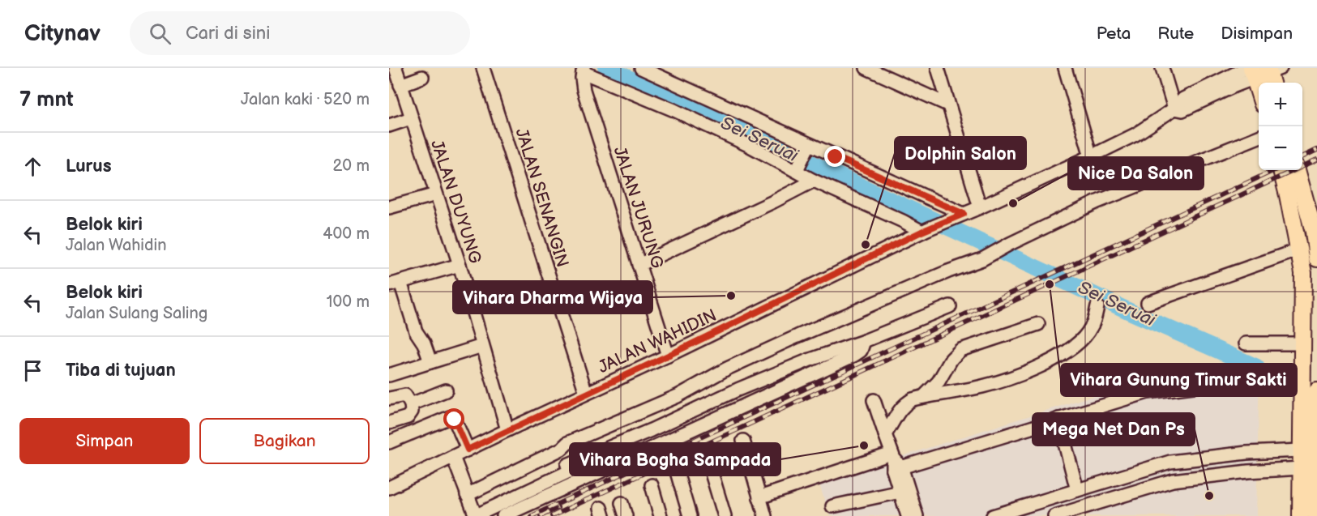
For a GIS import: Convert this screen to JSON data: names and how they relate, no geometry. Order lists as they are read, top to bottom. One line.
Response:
{"streets":{"street":["JALAN SENANGIN","JALAN DUYUNG","JALAN JURUNG","JALAN WAHIDIN"]},"crossings":[["JALAN SENANGIN","JALAN WAHIDIN"],["JALAN DUYUNG","JALAN WAHIDIN"],["JALAN JURUNG","JALAN WAHIDIN"]],"water":["Sei Seruai"],"places":["Nice Da Salon","Dolphin Salon","Vihara Gunung Timur Sakti","Vihara Dharma Wijaya","Vihara Bogha Sampada","Mega Net Dan Ps"],"page":{"header":"Citynav","search":"Cari di sini","nav":["Peta","Rute","Disimpan"],"heading":["7 mnt","Jalan kaki · 520 m"],"map_buttons":["+","−"],"list":[["Lurus","20 m"],["Belok kiri","Jalan Wahidin","400 m"],["Belok kiri","Jalan Sulang Saling","100 m"],"Tiba di tujuan"],"buttons":["Simpan","Bagikan"]}}
